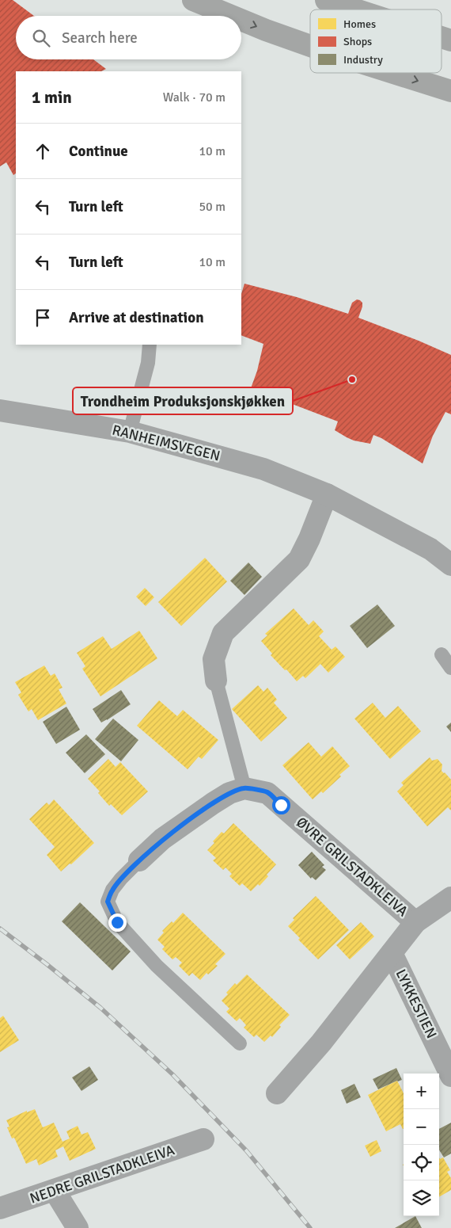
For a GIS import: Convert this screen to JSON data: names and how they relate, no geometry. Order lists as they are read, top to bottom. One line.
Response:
{"streets":{"street":["RANHEIMSVEGEN","ØVRE GRILSTADKLEIVA","LYKKESTIEN","NEDRE GRILSTADKLEIVA"]},"crossings":[["ØVRE GRILSTADKLEIVA","LYKKESTIEN"]],"places":["Trondheim Produksjonskjøkken"],"legend":["Homes","Shops","Industry"],"page":{"search":"Search here","heading":["1 min","Walk · 70 m"],"list":[["Continue","10 m"],["Turn left","50 m"],["Turn left","10 m"],"Arrive at destination"],"map_buttons":["+","−"]}}
